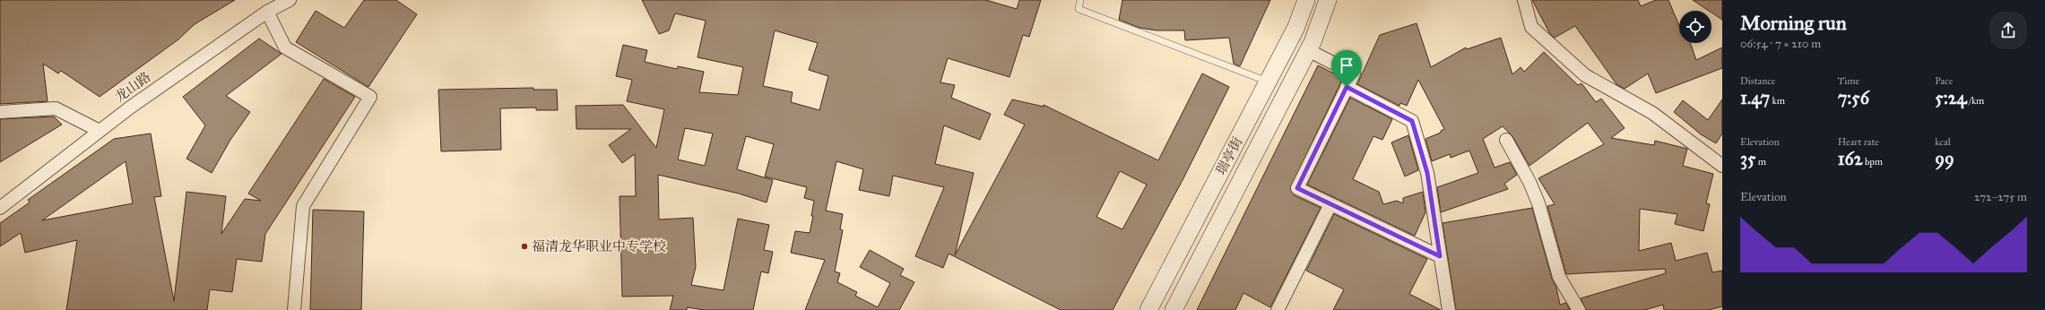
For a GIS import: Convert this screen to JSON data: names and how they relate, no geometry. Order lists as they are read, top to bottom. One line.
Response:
{"streets":{"main road":["瑞亭街"],"street":["龙山路"]},"places":["福清龙华职业中专学校"],"page":{"heading":["Morning run","06:54 · 7 × 210 m"],"stats":[["Distance","1.47 km"],["Time","7:56"],["Pace","5:24 /km"],["Elevation","35 m"],["Heart rate","162 bpm"],["kcal","99"]],"chart":["Elevation","272–275 m"]}}
